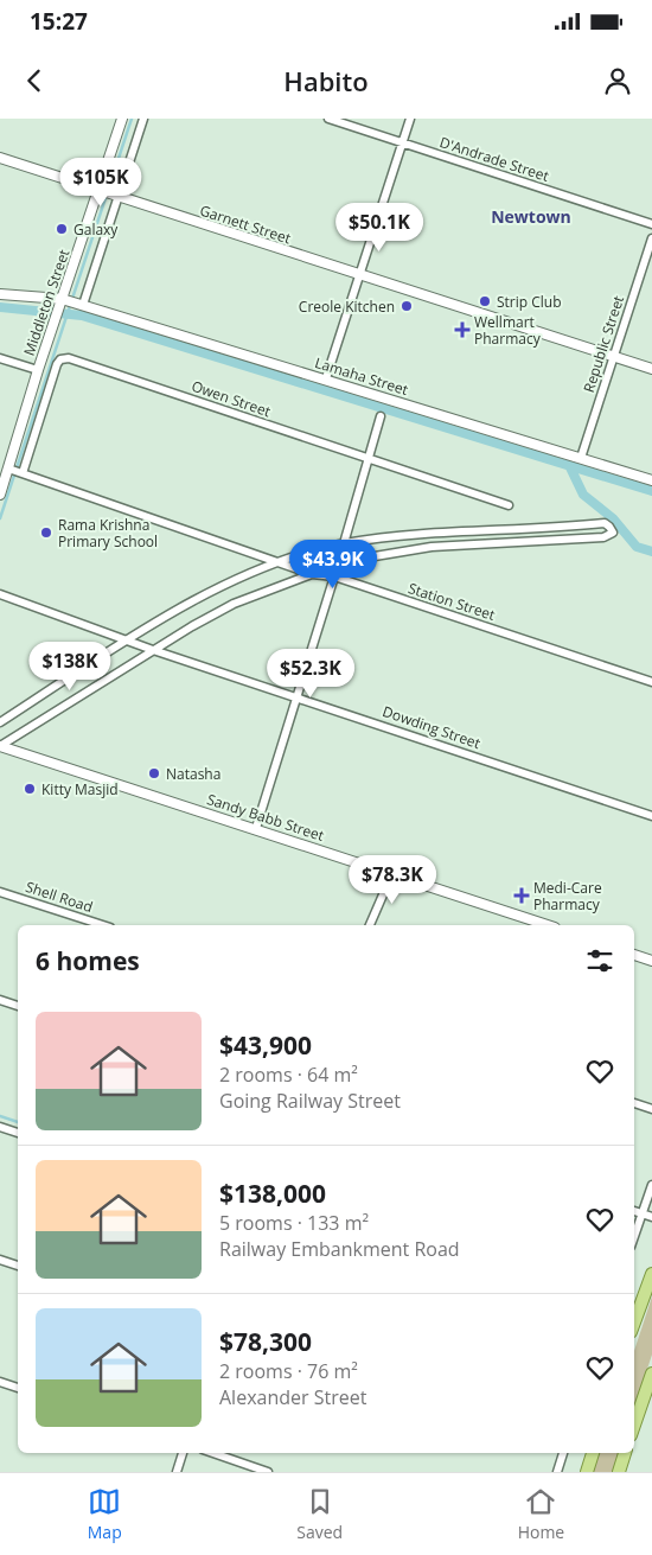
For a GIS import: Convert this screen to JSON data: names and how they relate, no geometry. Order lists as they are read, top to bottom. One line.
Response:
{"streets":{"street":["D'Andrade Street","Garnett Street","Middleton Street","Republic Street","Lamaha Street","Owen Street","Station Street","Dowding Street","Sandy Babb Street","Shell Road"]},"crossings":[["Garnett Street","Middleton Street"],["Garnett Street","Republic Street"],["Middleton Street","Lamaha Street"],["Middleton Street","Station Street"],["Republic Street","Lamaha Street"],["Owen Street","Station Street"]],"districts":["Newtown"],"places":{"other":["Galaxy","Strip Club","Creole Kitchen","Rama Krishna Primary School","Natasha","Kitty Masjid"],"health":["Wellmart Pharmacy","Medi-Care Pharmacy"]},"page":{"status":"15:27","header":"Habito","price":["$105K","$50.1K","$43.9K","$138K","$52.3K","$78.3K"],"heading":"6 homes","list":[{"name":"$43,900","note":"2 rooms · 64 m² · Going Railway Street"},{"name":"$138,000","note":"5 rooms · 133 m² · Railway Embankment Road"},{"name":"$78,300","note":"2 rooms · 76 m² · Alexander Street"}],"tabs":["Map","Saved","Home"]}}
